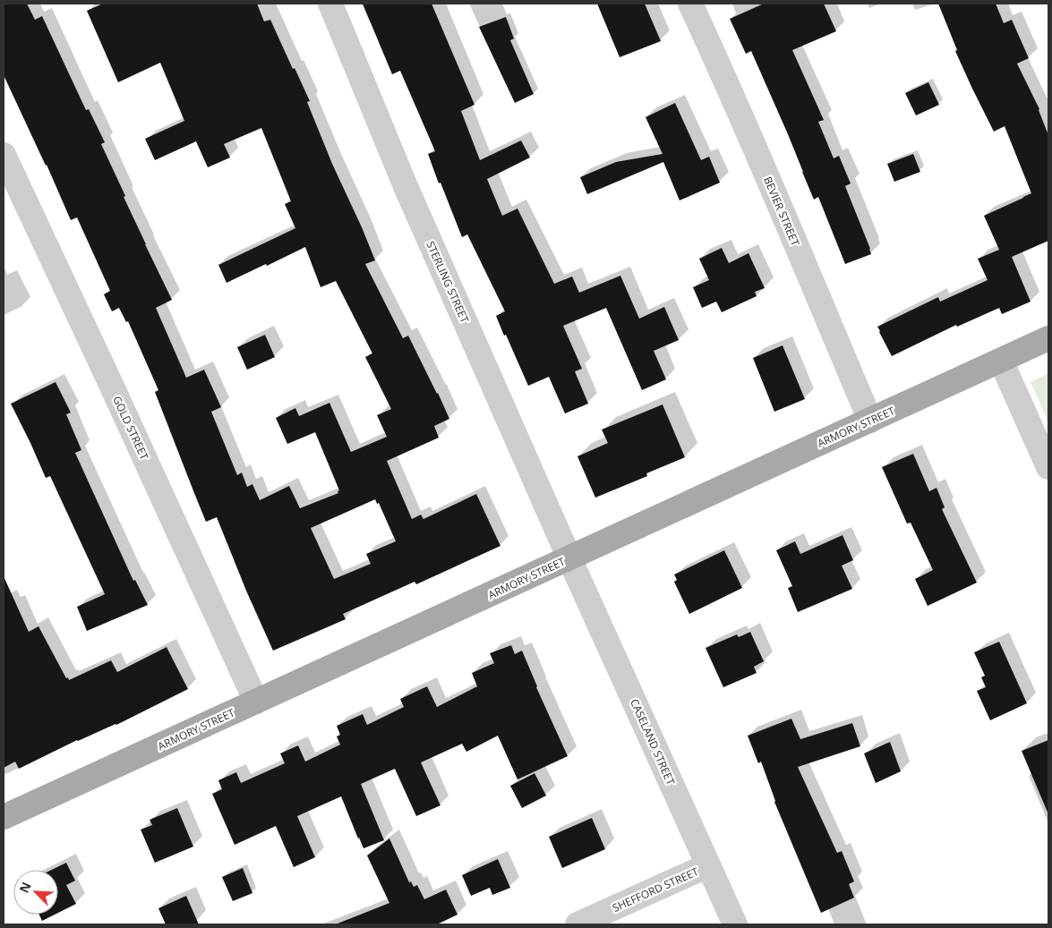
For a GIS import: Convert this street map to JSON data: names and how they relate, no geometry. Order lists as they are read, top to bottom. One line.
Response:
{"streets":{"main road":["ARMORY STREET"],"street":["BEVIER STREET","STERLING STREET","GOLD STREET","CASELAND STREET","SHEFFORD STREET"]},"crossings":[["BEVIER STREET","ARMORY STREET"],["STERLING STREET","ARMORY STREET"],["STERLING STREET","CASELAND STREET"],["ARMORY STREET","GOLD STREET"],["ARMORY STREET","CASELAND STREET"],["CASELAND STREET","SHEFFORD STREET"]],"north":"top left"}
